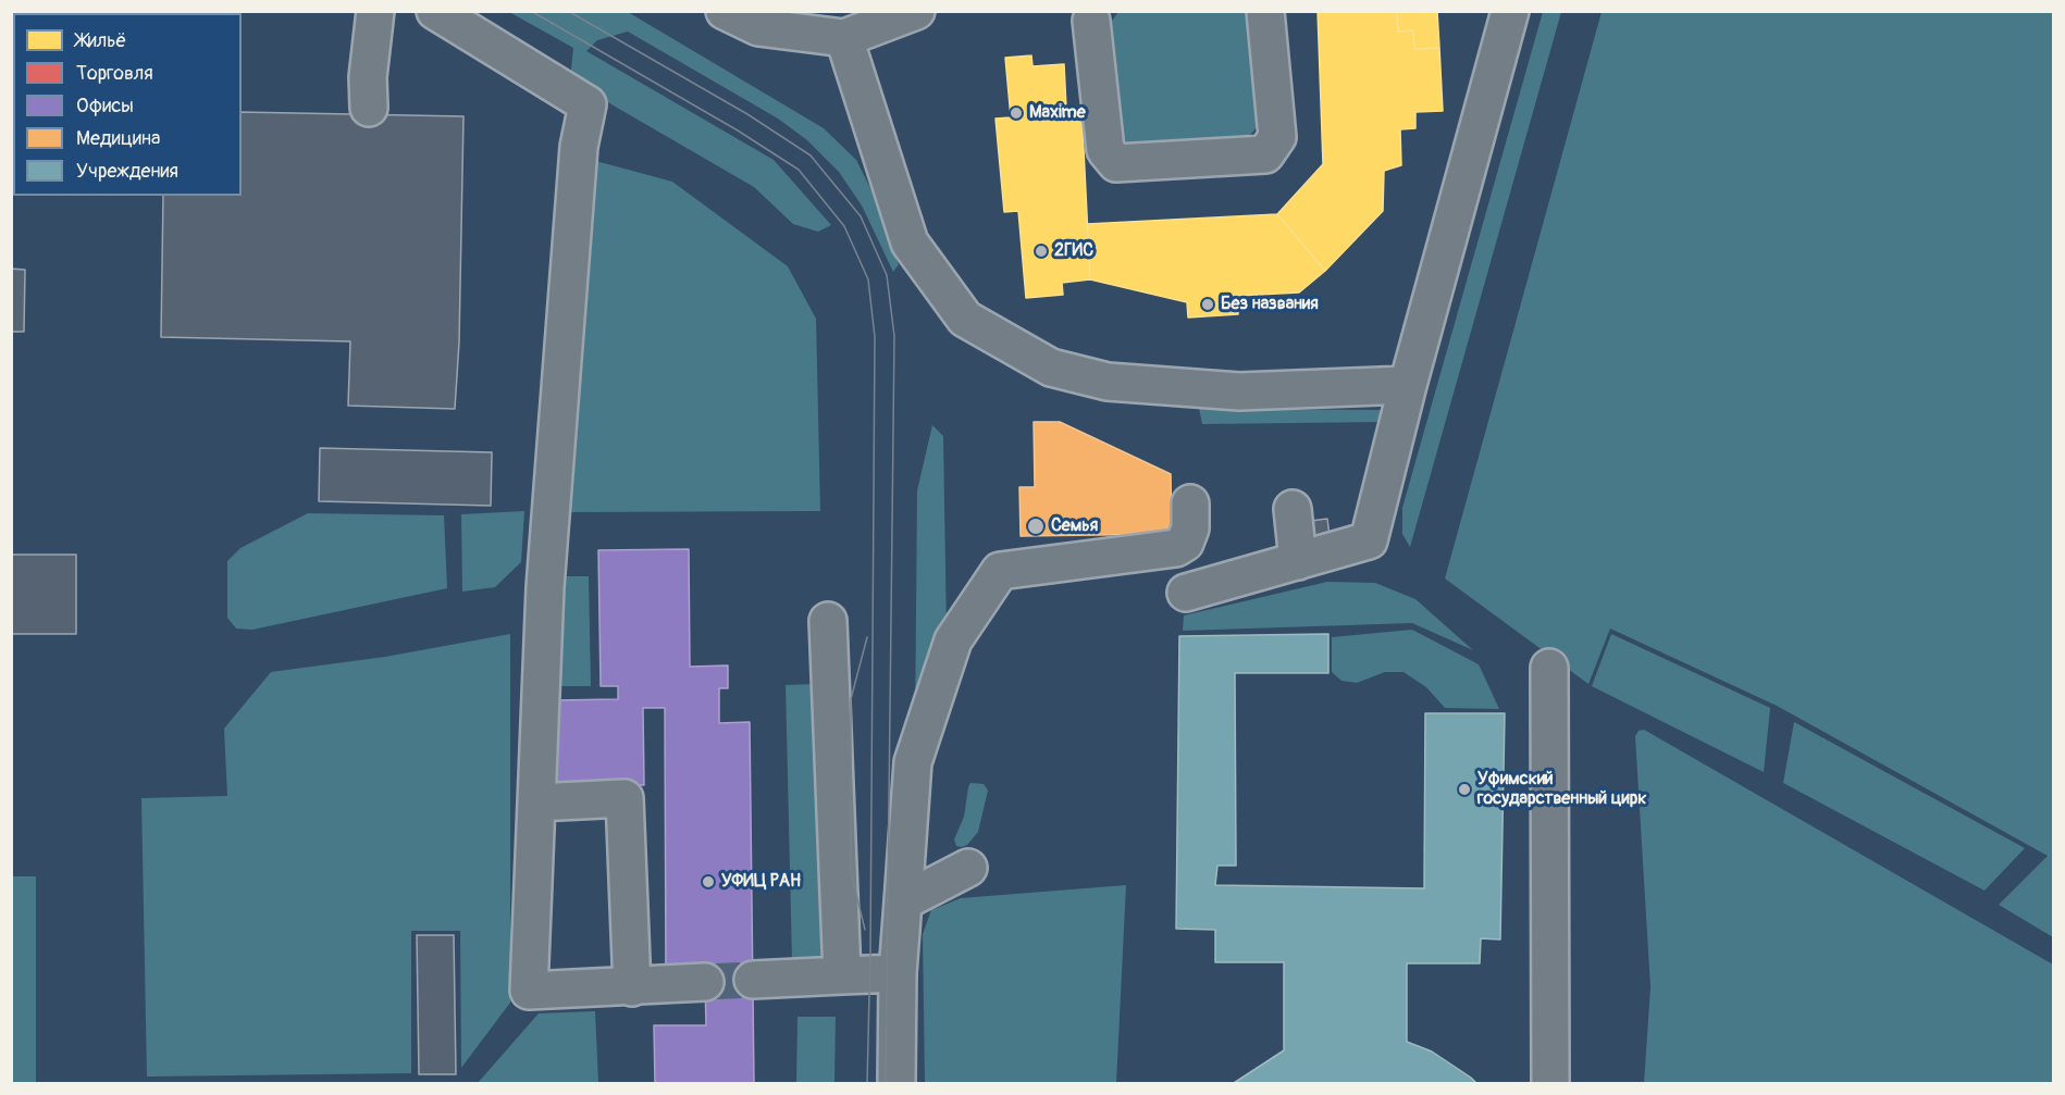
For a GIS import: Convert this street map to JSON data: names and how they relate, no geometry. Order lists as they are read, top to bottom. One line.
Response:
{"places":["Maxime","2ГИС","Без названия","Семья","Уфимский государственный цирк","УФИЦ РАН"],"legend":["Жильё","Торговля","Офисы","Медицина","Учреждения"]}
